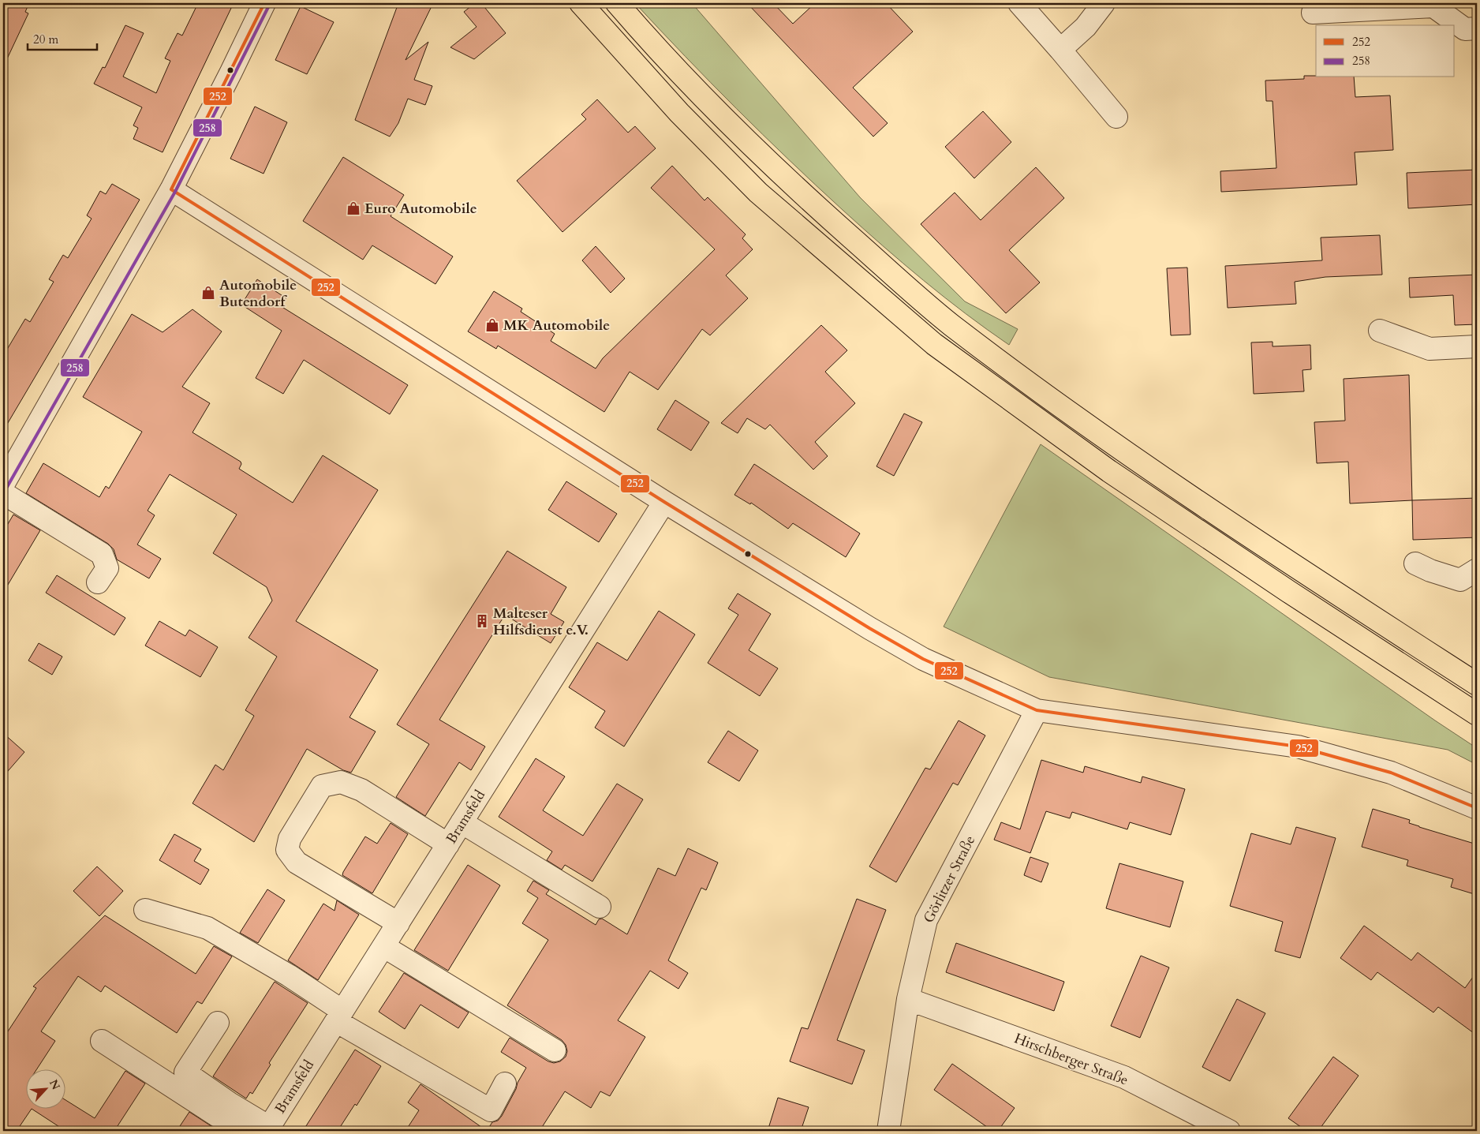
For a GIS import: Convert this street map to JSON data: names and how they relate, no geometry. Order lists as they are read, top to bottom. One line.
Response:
{"streets":{"street":["Bramsfeld","Görlitzer Straße","Hirschberger Straße"]},"crossings":[["Görlitzer Straße","Hirschberger Straße"]],"places":{"shop":["Euro Automobile","Automobile Butendorf","MK Automobile"],"building":["Malteser Hilfsdienst e.V."]},"lines":["transit line 252","transit line 258"],"legend":["252","258"],"scale_bar":"20 m","north":"top right"}
